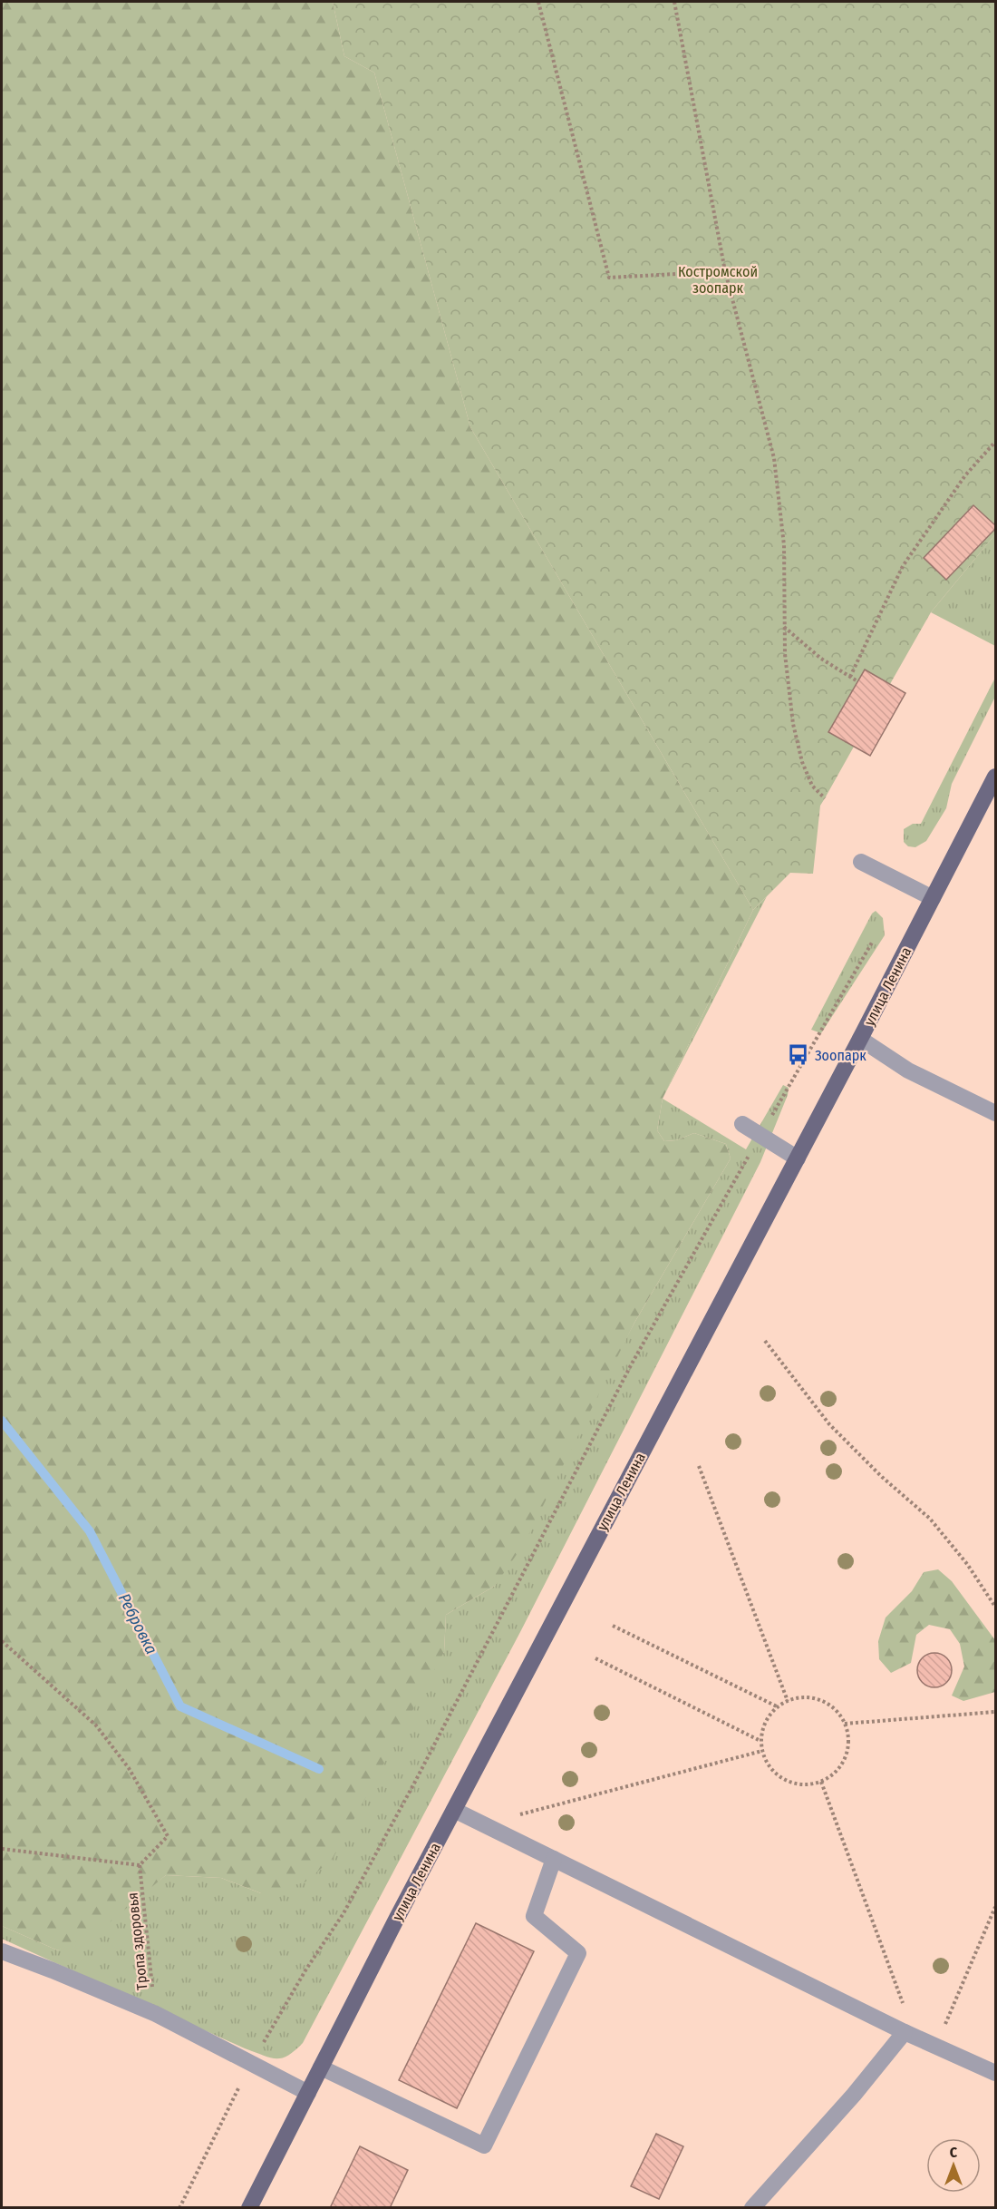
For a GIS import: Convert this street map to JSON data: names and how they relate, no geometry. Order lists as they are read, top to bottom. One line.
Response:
{"streets":{"main road":["улица Ленина"],"path":["Тропа здоровья"]},"water":["Ребровка"],"parks":["Костромской зоопарк"],"places":{"bus stop":["Зоопарк"]},"north":"top"}
